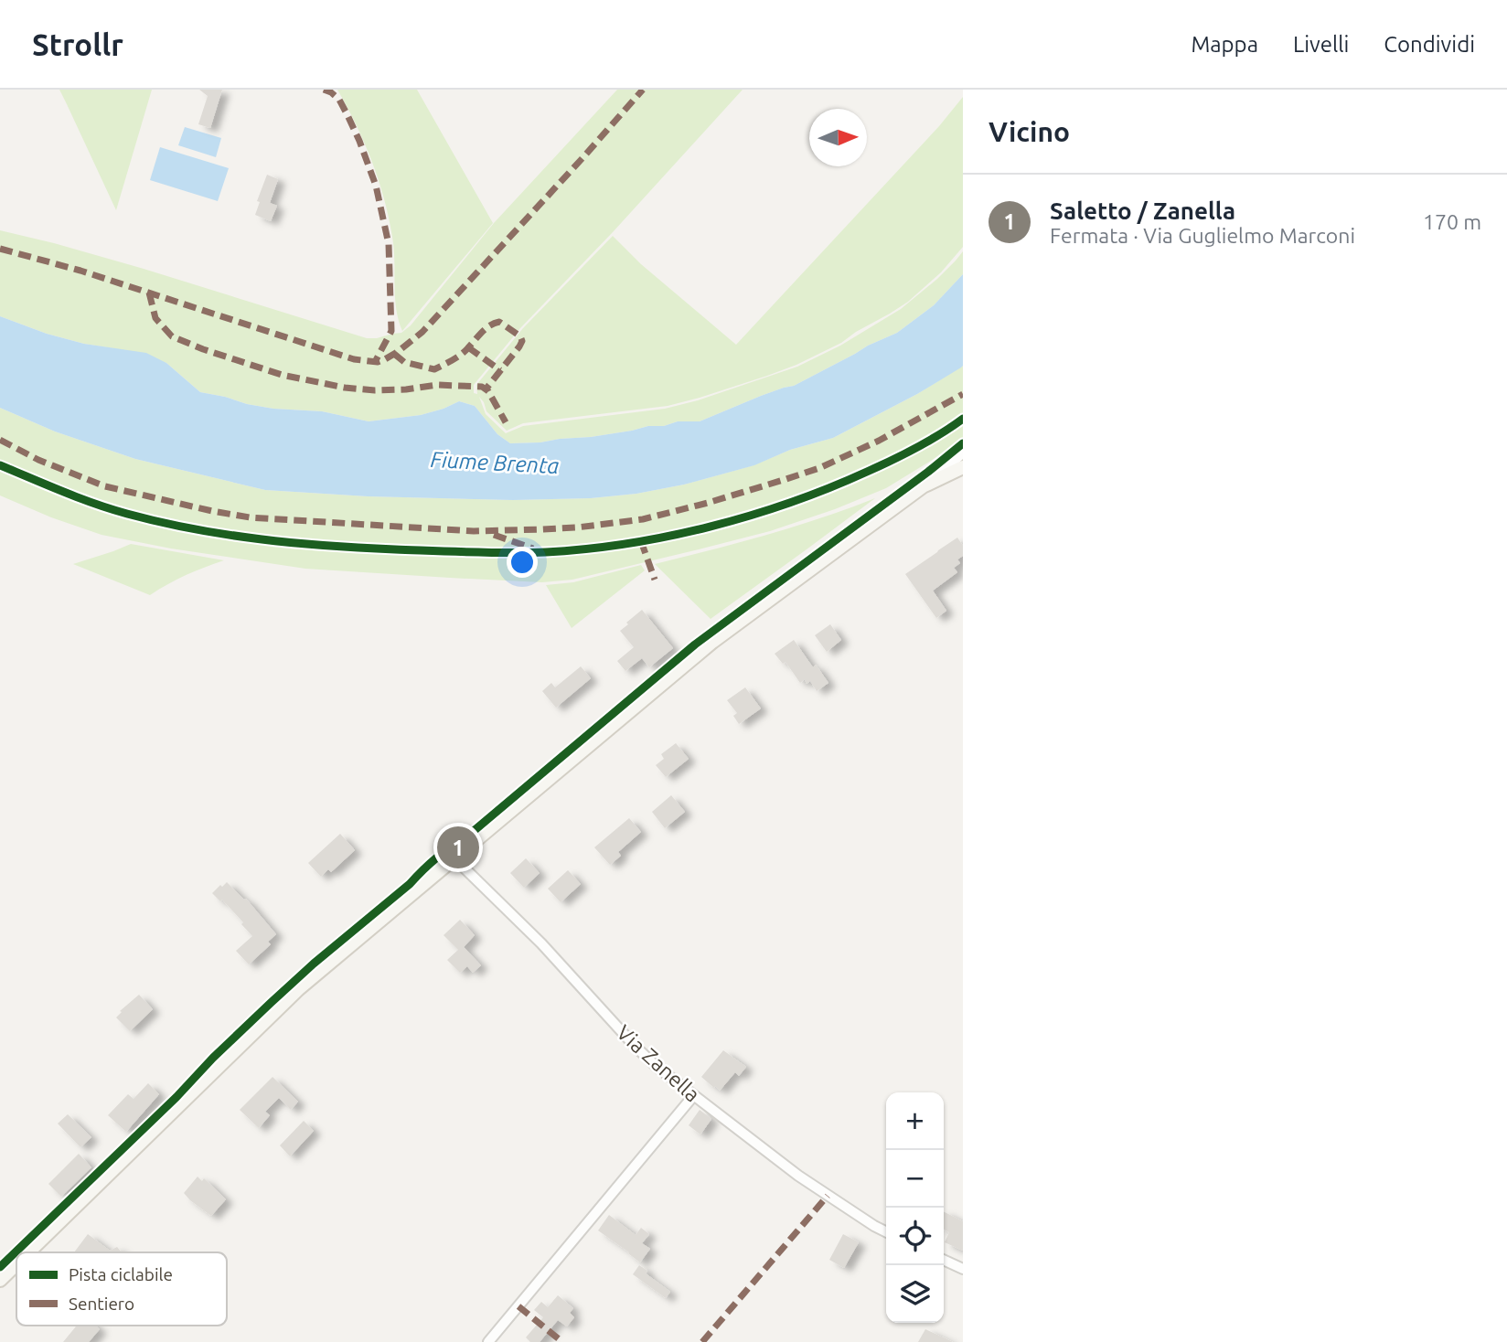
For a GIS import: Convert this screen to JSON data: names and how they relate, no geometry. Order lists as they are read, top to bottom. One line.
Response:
{"streets":{"street":["Via Zanella"]},"water":["Fiume Brenta"],"legend":["Pista ciclabile","Sentiero"],"north":"right","page":{"header":"Strollr","nav":["Mappa","Livelli","Condividi"],"heading":"Vicino","list":[{"mark":"1","name":"Saletto / Zanella","note":"Fermata · Via Guglielmo Marconi","value":"170 m"}],"pins":"1","map_buttons":["+","−"]}}
